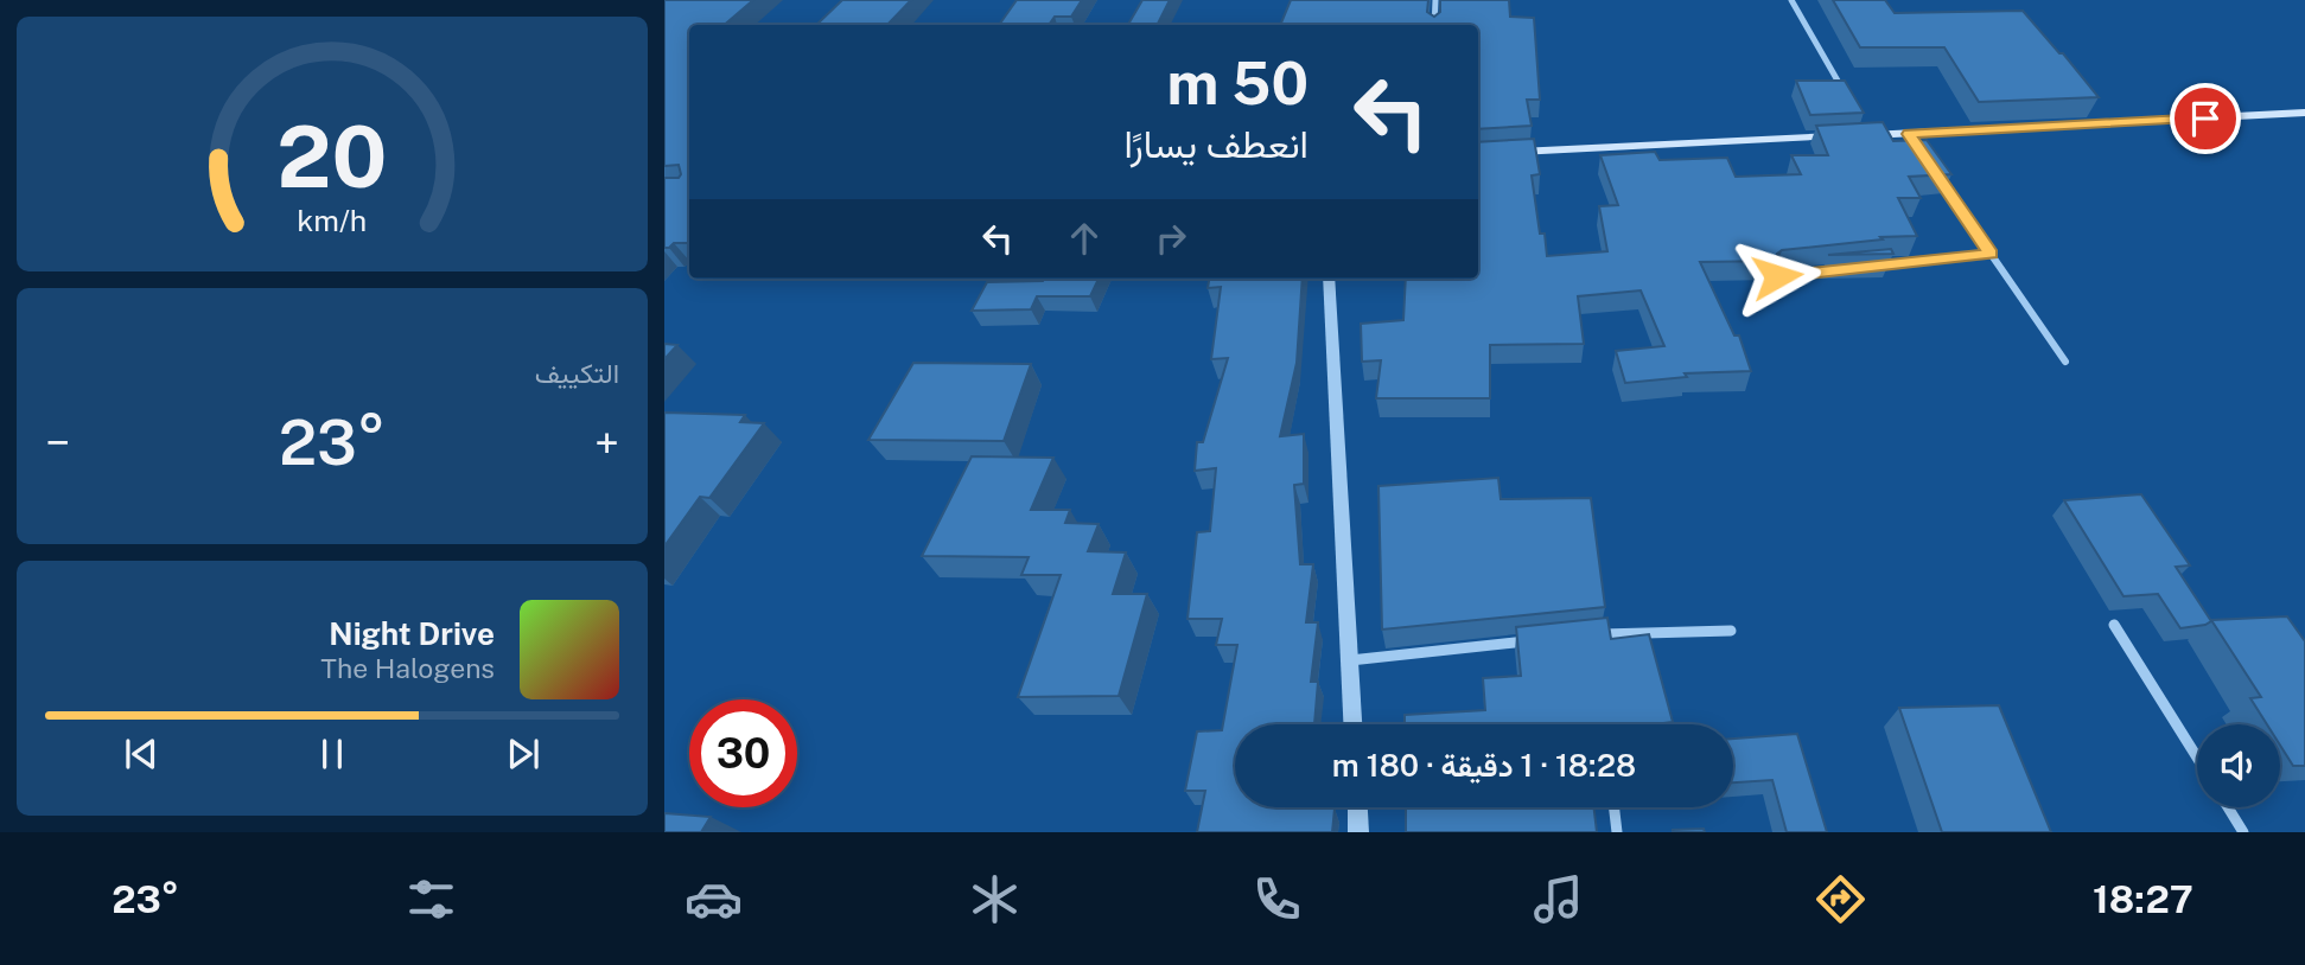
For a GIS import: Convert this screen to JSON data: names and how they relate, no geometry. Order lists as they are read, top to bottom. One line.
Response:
{"page":{"turn":["50 m","انعطف يسارًا"],"tile":"التكييف","heat":["−","23°","+"],"song":["Night Drive","The Halogens"],"limit":"30","trip":"18:28 · 1 دقيقة · 180 m","tabs":["18:27","23°"],"gauge":["20","km/h"]}}
